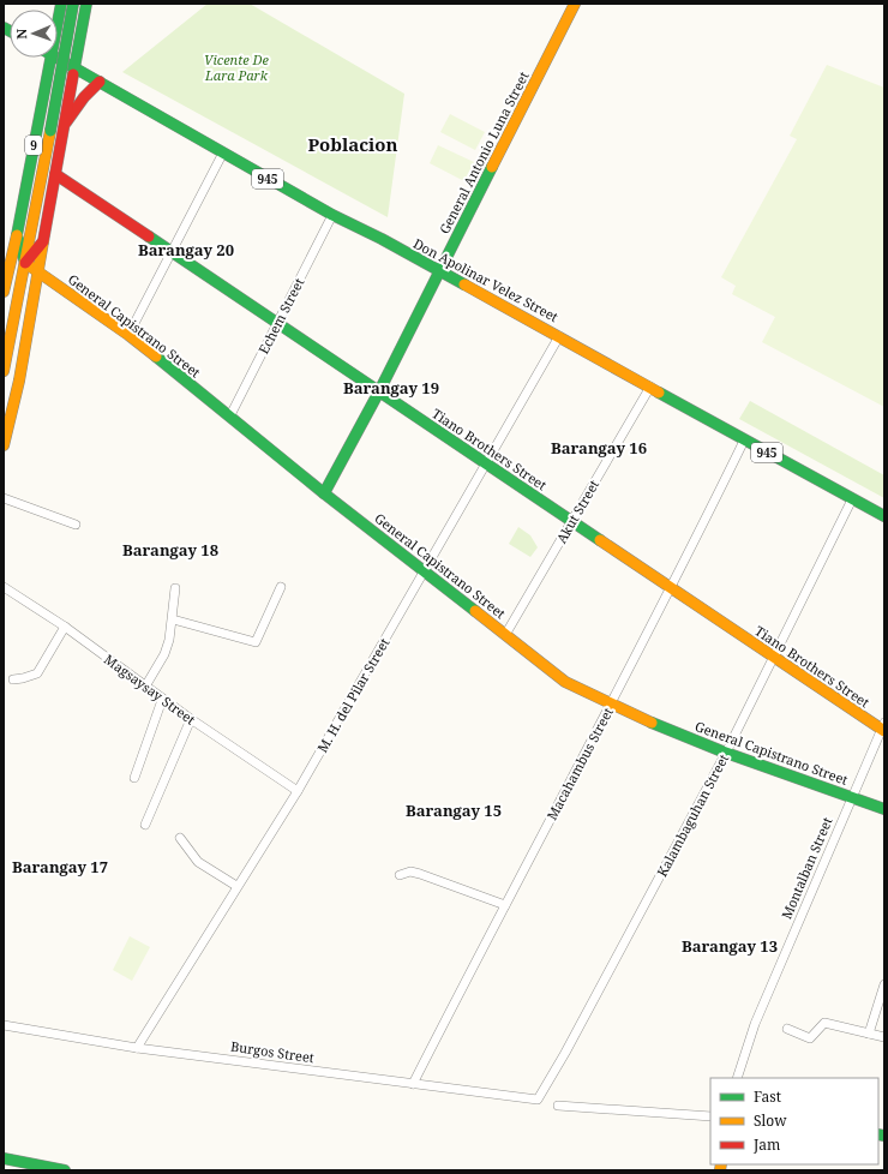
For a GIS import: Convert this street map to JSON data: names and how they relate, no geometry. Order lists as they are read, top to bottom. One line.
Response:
{"streets":{"main road":["9","General Antonio Luna Street","945","Don Apolinar Velez Street","General Capistrano Street","Tiano Brothers Street"],"street":["Echem Street","Akut Street","Magsaysay Street","M. H. del Pilar Street","Macahambus Street","Kalambaguhan Street","Montalban Street","Burgos Street"]},"crossings":[["9","Don Apolinar Velez Street"],["9","General Capistrano Street"],["9","Tiano Brothers Street"],["General Antonio Luna Street","Don Apolinar Velez Street"],["General Antonio Luna Street","General Capistrano Street"],["General Antonio Luna Street","Tiano Brothers Street"],["Don Apolinar Velez Street","Echem Street"],["Don Apolinar Velez Street","Akut Street"],["Don Apolinar Velez Street","M. H. del Pilar Street"],["Don Apolinar Velez Street","Macahambus Street"],["Don Apolinar Velez Street","Kalambaguhan Street"],["Echem Street","General Capistrano Street"],["Echem Street","Tiano Brothers Street"],["General Capistrano Street","Akut Street"],["General Capistrano Street","M. H. del Pilar Street"],["General Capistrano Street","Macahambus Street"],["General Capistrano Street","Kalambaguhan Street"],["General Capistrano Street","Montalban Street"],["Tiano Brothers Street","Akut Street"],["Tiano Brothers Street","M. H. del Pilar Street"],["Tiano Brothers Street","Macahambus Street"],["Tiano Brothers Street","Kalambaguhan Street"],["Tiano Brothers Street","Montalban Street"],["Magsaysay Street","M. H. del Pilar Street"],["M. H. del Pilar Street","Burgos Street"],["Macahambus Street","Burgos Street"],["Kalambaguhan Street","Burgos Street"]],"districts":["Poblacion","Barangay 20","Barangay 19","Barangay 16","Barangay 18","Barangay 15","Barangay 17","Barangay 13"],"parks":["Vicente De Lara Park"],"legend":["Fast","Slow","Jam"],"north":"left"}
